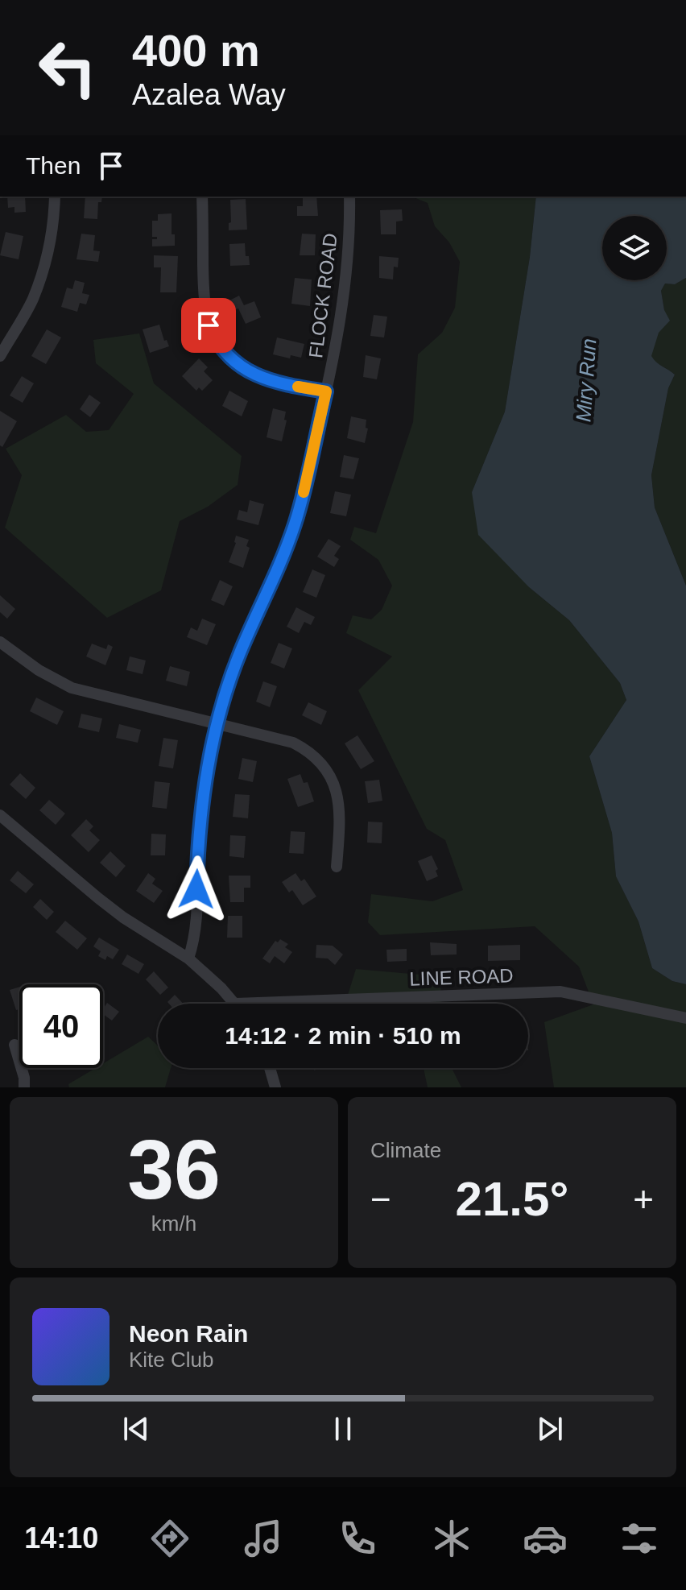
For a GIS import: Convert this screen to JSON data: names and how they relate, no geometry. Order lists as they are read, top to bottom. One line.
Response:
{"streets":{"street":["FLOCK ROAD","LINE ROAD"]},"water":["Miry Run"],"page":{"turn":["400 m","Azalea Way"],"then":"Then","limit":"40","trip":"14:12 · 2 min · 510 m","tile":[["36","km/h"],"Climate"],"heat":["−","21.5°","+"],"song":["Neon Rain","Kite Club"],"tabs":"14:10"}}
